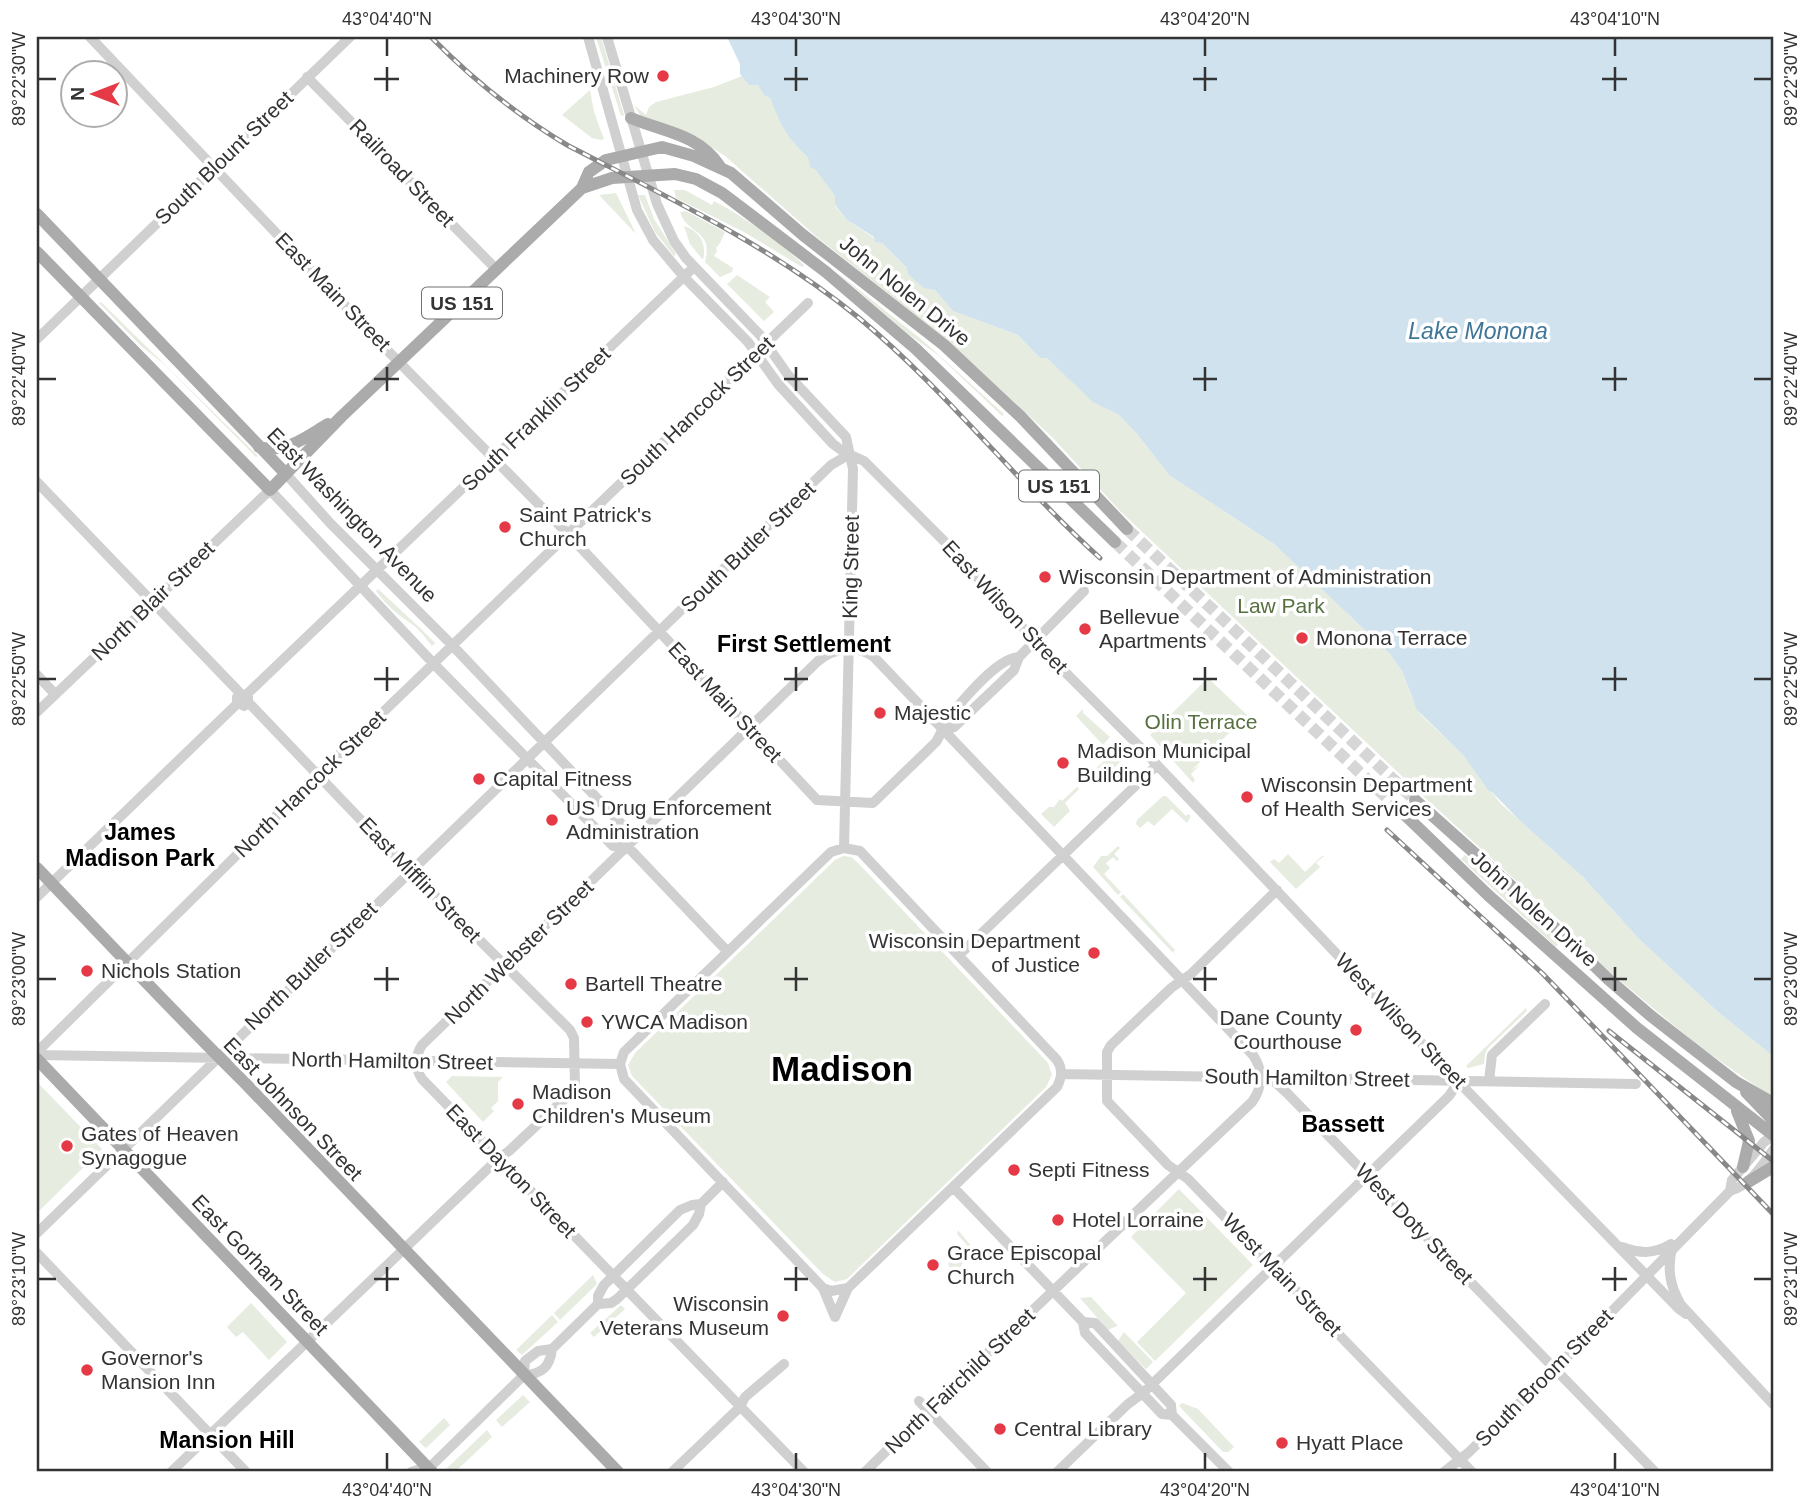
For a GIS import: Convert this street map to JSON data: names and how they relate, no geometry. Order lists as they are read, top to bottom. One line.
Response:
{"streets":{"main road":["John Nolen Drive","US 151","East Washington Avenue","East Johnson Street","East Gorham Street"],"street":["South Blount Street","Railroad Street","East Main Street","South Hancock Street","South Franklin Street","South Butler Street","King Street","North Blair Street","East Wilson Street","North Hancock Street","East Mifflin Street","North Webster Street","North Butler Street","West Wilson Street","North Hamilton Street","South Hamilton Street","East Dayton Street","West Doty Street","West Main Street","South Broom Street","North Fairchild Street"]},"crossings":[["South Blount Street","Railroad Street"],["South Blount Street","East Main Street"],["South Blount Street","East Washington Avenue"],["Railroad Street","US 151"],["John Nolen Drive","US 151"],["John Nolen Drive","East Wilson Street"],["John Nolen Drive","South Broom Street"],["East Main Street","US 151"],["East Main Street","South Hancock Street"],["East Main Street","South Franklin Street"],["East Main Street","South Butler Street"],["East Main Street","King Street"],["East Main Street","East Wilson Street"],["East Main Street","North Webster Street"],["US 151","East Washington Avenue"],["US 151","North Blair Street"],["US 151","East Wilson Street"],["South Hancock Street","East Washington Avenue"],["South Hancock Street","East Wilson Street"],["South Hancock Street","North Hancock Street"],["South Franklin Street","East Washington Avenue"],["South Franklin Street","East Wilson Street"],["South Franklin Street","East Mifflin Street"],["South Franklin Street","East Johnson Street"],["East Washington Avenue","South Butler Street"],["East Washington Avenue","North Blair Street"],["East Washington Avenue","North Hancock Street"],["East Washington Avenue","North Webster Street"],["East Washington Avenue","North Butler Street"],["South Butler Street","King Street"],["South Butler Street","East Wilson Street"],["South Butler Street","North Butler Street"],["King Street","East Wilson Street"],["King Street","North Webster Street"],["North Blair Street","East Mifflin Street"],["East Wilson Street","West Wilson Street"],["North Hancock Street","East Mifflin Street"],["North Hancock Street","North Hamilton Street"],["North Hancock Street","East Johnson Street"],["North Hancock Street","East Gorham Street"],["East Mifflin Street","North Webster Street"],["East Mifflin Street","North Butler Street"],["East Mifflin Street","North Hamilton Street"],["East Mifflin Street","East Johnson Street"],["East Mifflin Street","East Dayton Street"],["East Mifflin Street","East Gorham Street"],["North Webster Street","North Hamilton Street"],["North Webster Street","East Dayton Street"],["North Butler Street","North Hamilton Street"],["North Butler Street","East Johnson Street"],["North Butler Street","East Gorham Street"],["West Wilson Street","South Hamilton Street"],["West Wilson Street","South Broom Street"],["North Hamilton Street","East Johnson Street"],["North Hamilton Street","East Dayton Street"],["North Hamilton Street","East Gorham Street"],["South Hamilton Street","West Doty Street"],["South Hamilton Street","West Main Street"],["South Hamilton Street","North Fairchild Street"],["West Doty Street","South Broom Street"],["West Doty Street","North Fairchild Street"],["West Main Street","South Broom Street"],["West Main Street","North Fairchild Street"]],"districts":["First Settlement","James Madison Park","Madison","Bassett","Mansion Hill"],"water":["Lake Monona"],"parks":["Law Park","Olin Terrace"],"places":["Machinery Row","Saint Patrick's Church","Wisconsin Department of Administration","Bellevue Apartments","Monona Terrace","Majestic","Madison Municipal Building","Capital Fitness","Wisconsin Department of Health Services","US Drug Enforcement Administration","Wisconsin Department of Justice","Nichols Station","Bartell Theatre","YWCA Madison","Dane County Courthouse","Madison Children's Museum","Gates of Heaven Synagogue","Septi Fitness","Hotel Lorraine","Grace Episcopal Church","Wisconsin Veterans Museum","Governor's Mansion Inn","Central Library","Hyatt Place"],"north":"left","coordinates":["43°04'40\"N","43°04'30\"N","43°04'20\"N","43°04'10\"N","89°22'30\"W","89°22'40\"W","89°22'50\"W","89°23'00\"W","89°23'10\"W"]}
